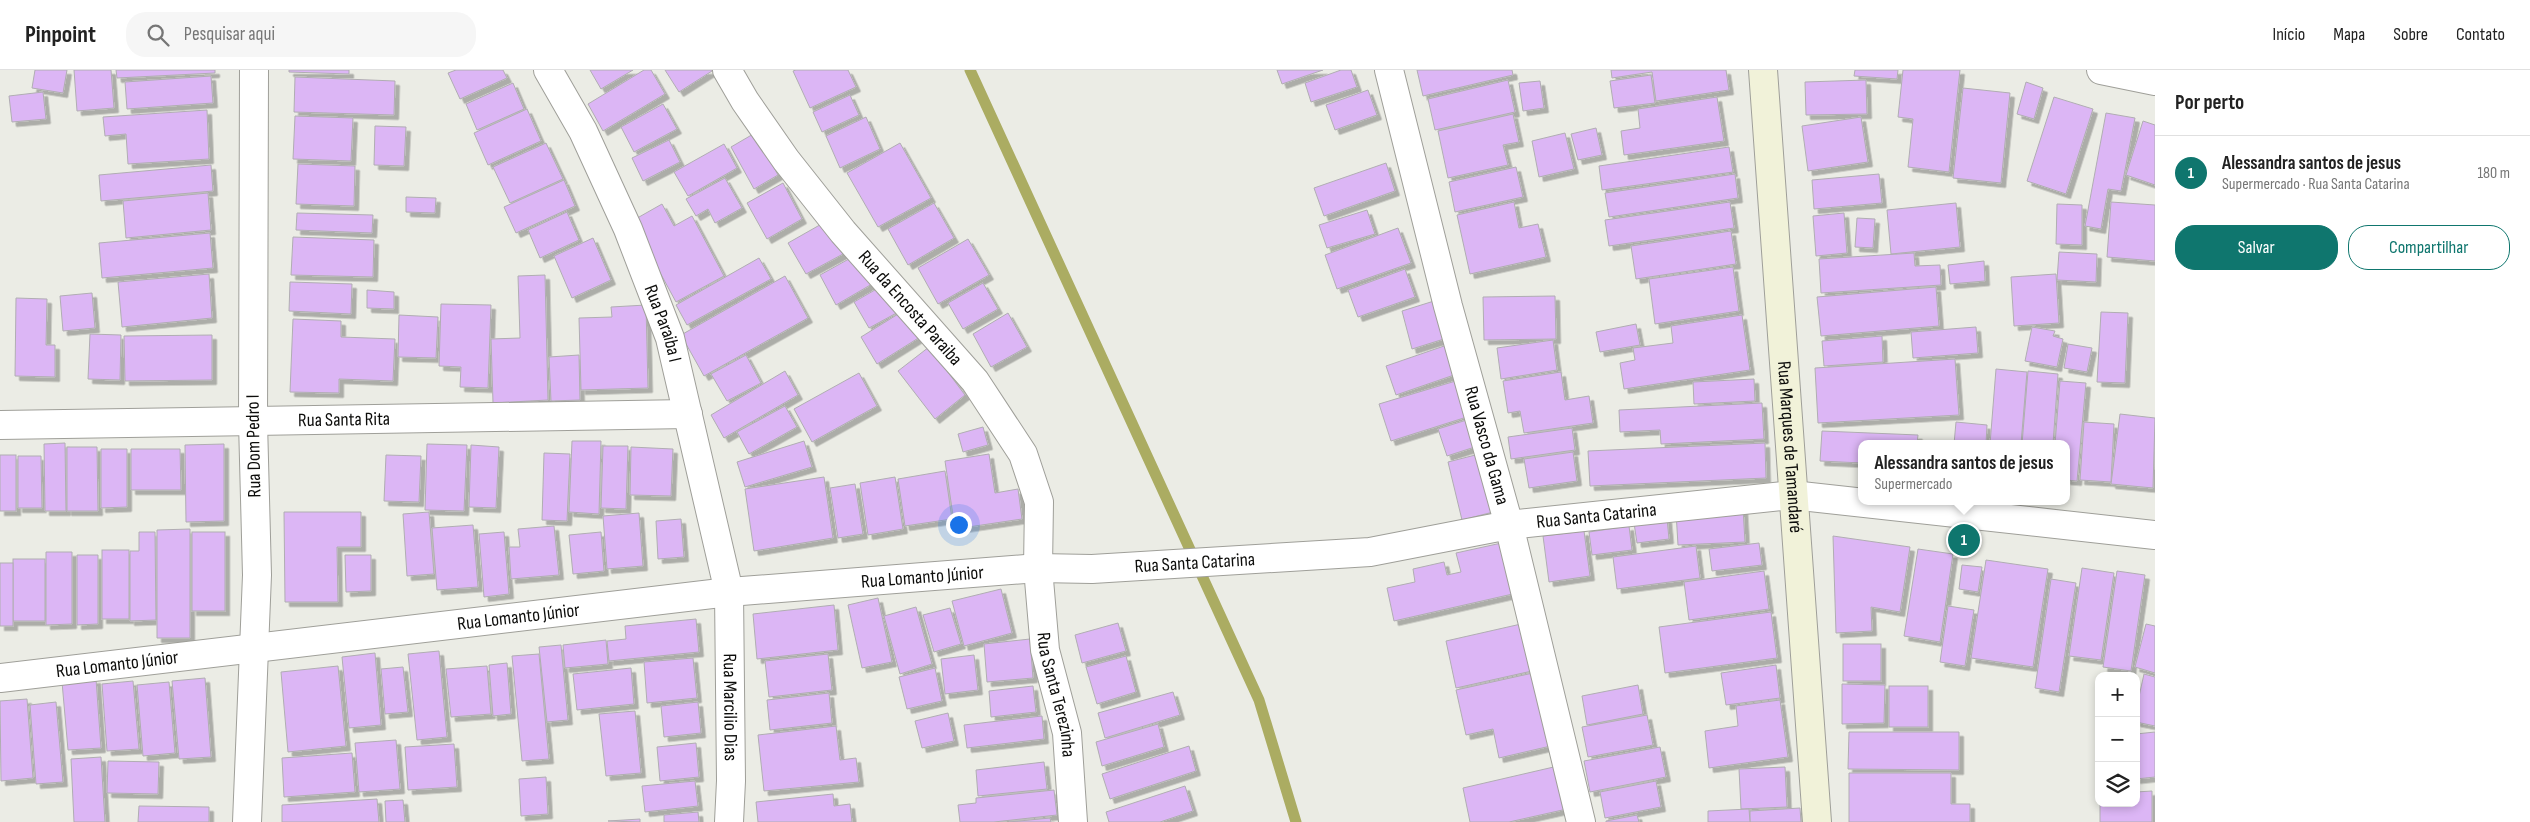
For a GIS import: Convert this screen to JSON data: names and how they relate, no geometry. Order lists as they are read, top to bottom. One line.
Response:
{"streets":{"street":["Rua da Encosta Paraiba","Rua Paraiba I","Rua Santa Rita","Rua Vasco da Gama","Rua Dom Pedro I","Rua Marques de Tamandaré","Rua Santa Catarina","Rua Lomanto Júnior","Rua Santa Terezinha","Rua Marcilio Dias"]},"crossings":[["Rua da Encosta Paraiba","Rua Santa Catarina"],["Rua da Encosta Paraiba","Rua Lomanto Júnior"],["Rua da Encosta Paraiba","Rua Santa Terezinha"],["Rua Paraiba I","Rua Santa Rita"],["Rua Paraiba I","Rua Lomanto Júnior"],["Rua Paraiba I","Rua Marcilio Dias"],["Rua Santa Rita","Rua Dom Pedro I"],["Rua Vasco da Gama","Rua Santa Catarina"],["Rua Dom Pedro I","Rua Lomanto Júnior"],["Rua Marques de Tamandaré","Rua Santa Catarina"],["Rua Santa Catarina","Rua Lomanto Júnior"],["Rua Santa Catarina","Rua Santa Terezinha"],["Rua Lomanto Júnior","Rua Santa Terezinha"],["Rua Lomanto Júnior","Rua Marcilio Dias"]],"page":{"header":"Pinpoint","search":"Pesquisar aqui","nav":["Início","Mapa","Sobre","Contato"],"heading":"Por perto","list":[{"mark":"1","name":"Alessandra santos de jesus","note":"Supermercado · Rua Santa Catarina","value":"180 m"}],"buttons":["Salvar","Compartilhar"],"popup":["Alessandra santos de jesus","Supermercado"],"pins":"1","map_buttons":["+","−"]}}
